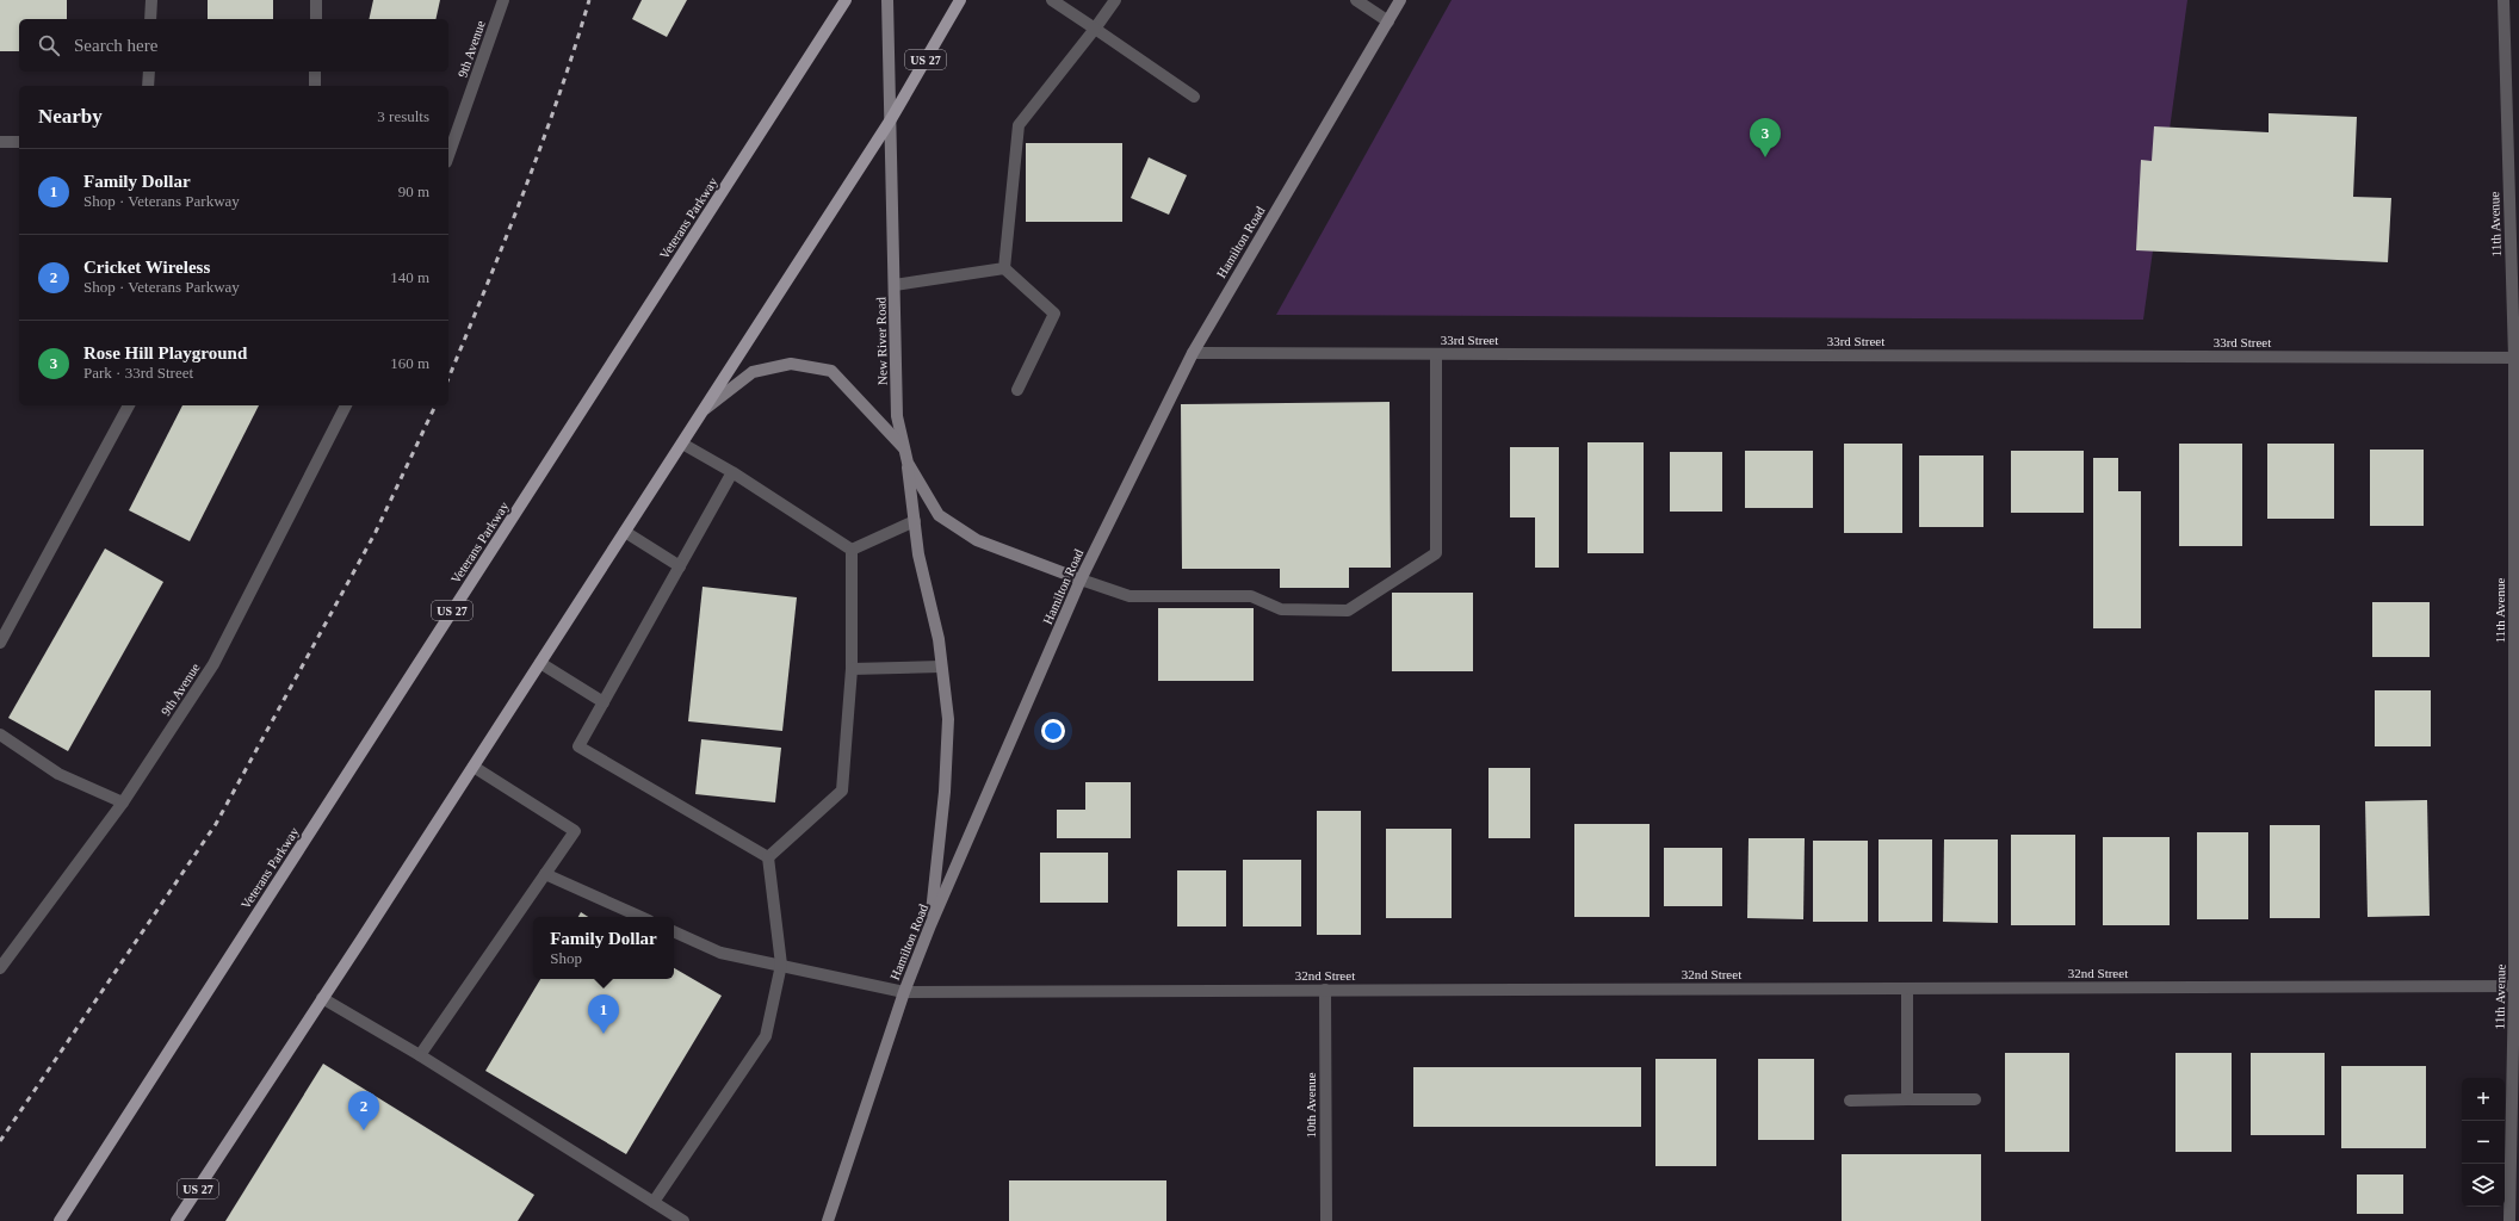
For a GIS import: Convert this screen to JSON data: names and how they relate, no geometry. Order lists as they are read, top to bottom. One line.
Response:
{"streets":{"main road":["US 27","Veterans Parkway"],"street":["9th Avenue","11th Avenue","Hamilton Road","33rd Street","New River Road","32nd Street","10th Avenue"]},"crossings":[["US 27","New River Road"],["11th Avenue","33rd Street"],["11th Avenue","32nd Street"],["Hamilton Road","33rd Street"],["Hamilton Road","New River Road"],["Hamilton Road","32nd Street"],["32nd Street","10th Avenue"]],"page":{"search":"Search here","heading":["Nearby","3 results"],"pins":["3","1","2"],"list":[{"mark":"1","name":"Family Dollar","note":"Shop · Veterans Parkway","value":"90 m"},{"mark":"2","name":"Cricket Wireless","note":"Shop · Veterans Parkway","value":"140 m"},{"mark":"3","name":"Rose Hill Playground","note":"Park · 33rd Street","value":"160 m"}],"popup":["Family Dollar","Shop"],"map_buttons":["+","−"]}}
